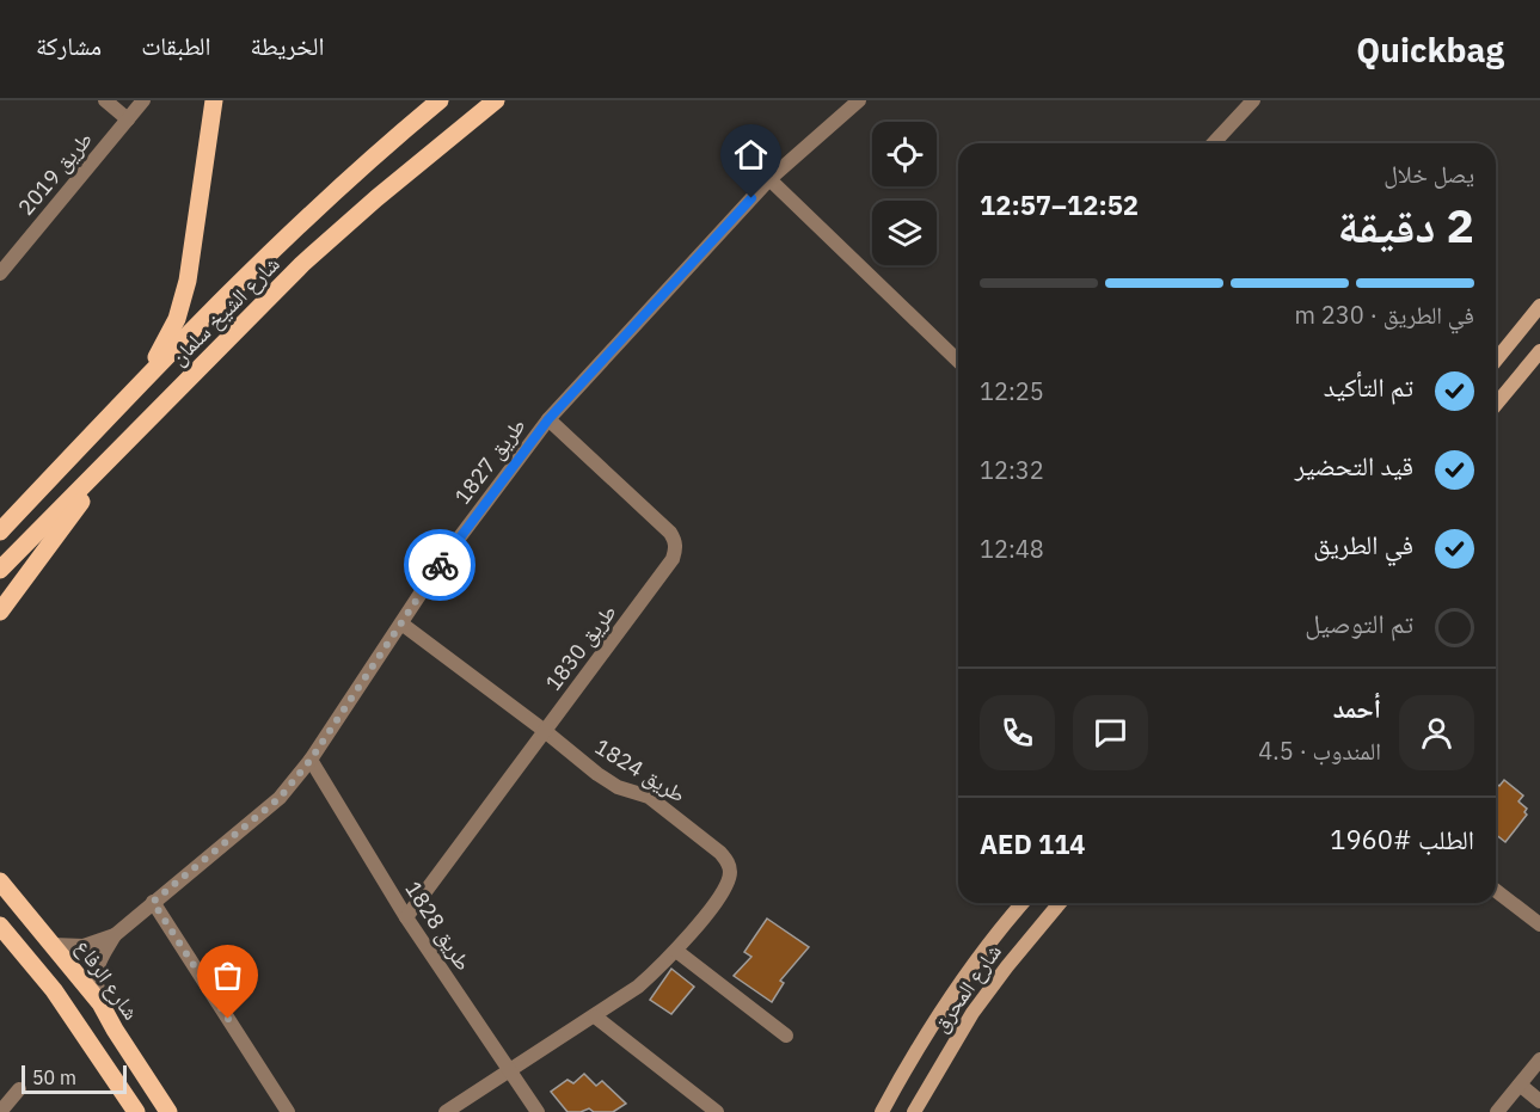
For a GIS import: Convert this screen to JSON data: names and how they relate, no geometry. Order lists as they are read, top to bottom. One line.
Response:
{"streets":{"main road":["شارع الشيخ سلمان","شارع الرفاع","شارع المحرق"],"street":["طريق 2019","طريق 1827","طريق 1830","طريق 1824","طريق 1828"]},"crossings":[["طريق 1827","طريق 1830"],["طريق 1827","طريق 1828"],["طريق 1827","شارع الرفاع"],["طريق 1830","طريق 1824"],["طريق 1830","طريق 1828"],["طريق 1824","طريق 1828"]],"scale_bar":"50 m","page":{"header":"Quickbag","nav":["الخريطة","الطبقات","مشاركة"],"heading":["2 دقيقة","يصل خلال","12:52–12:57"],"panel":["أحمد","المندوب · 4.5","الطلب #1960","AED 114"],"bar":"في الطريق · 230 m","list":[["تم التأكيد","12:25"],["قيد التحضير","12:32"],["في الطريق","12:48"],"تم التوصيل"],"scale":"50 m"}}
